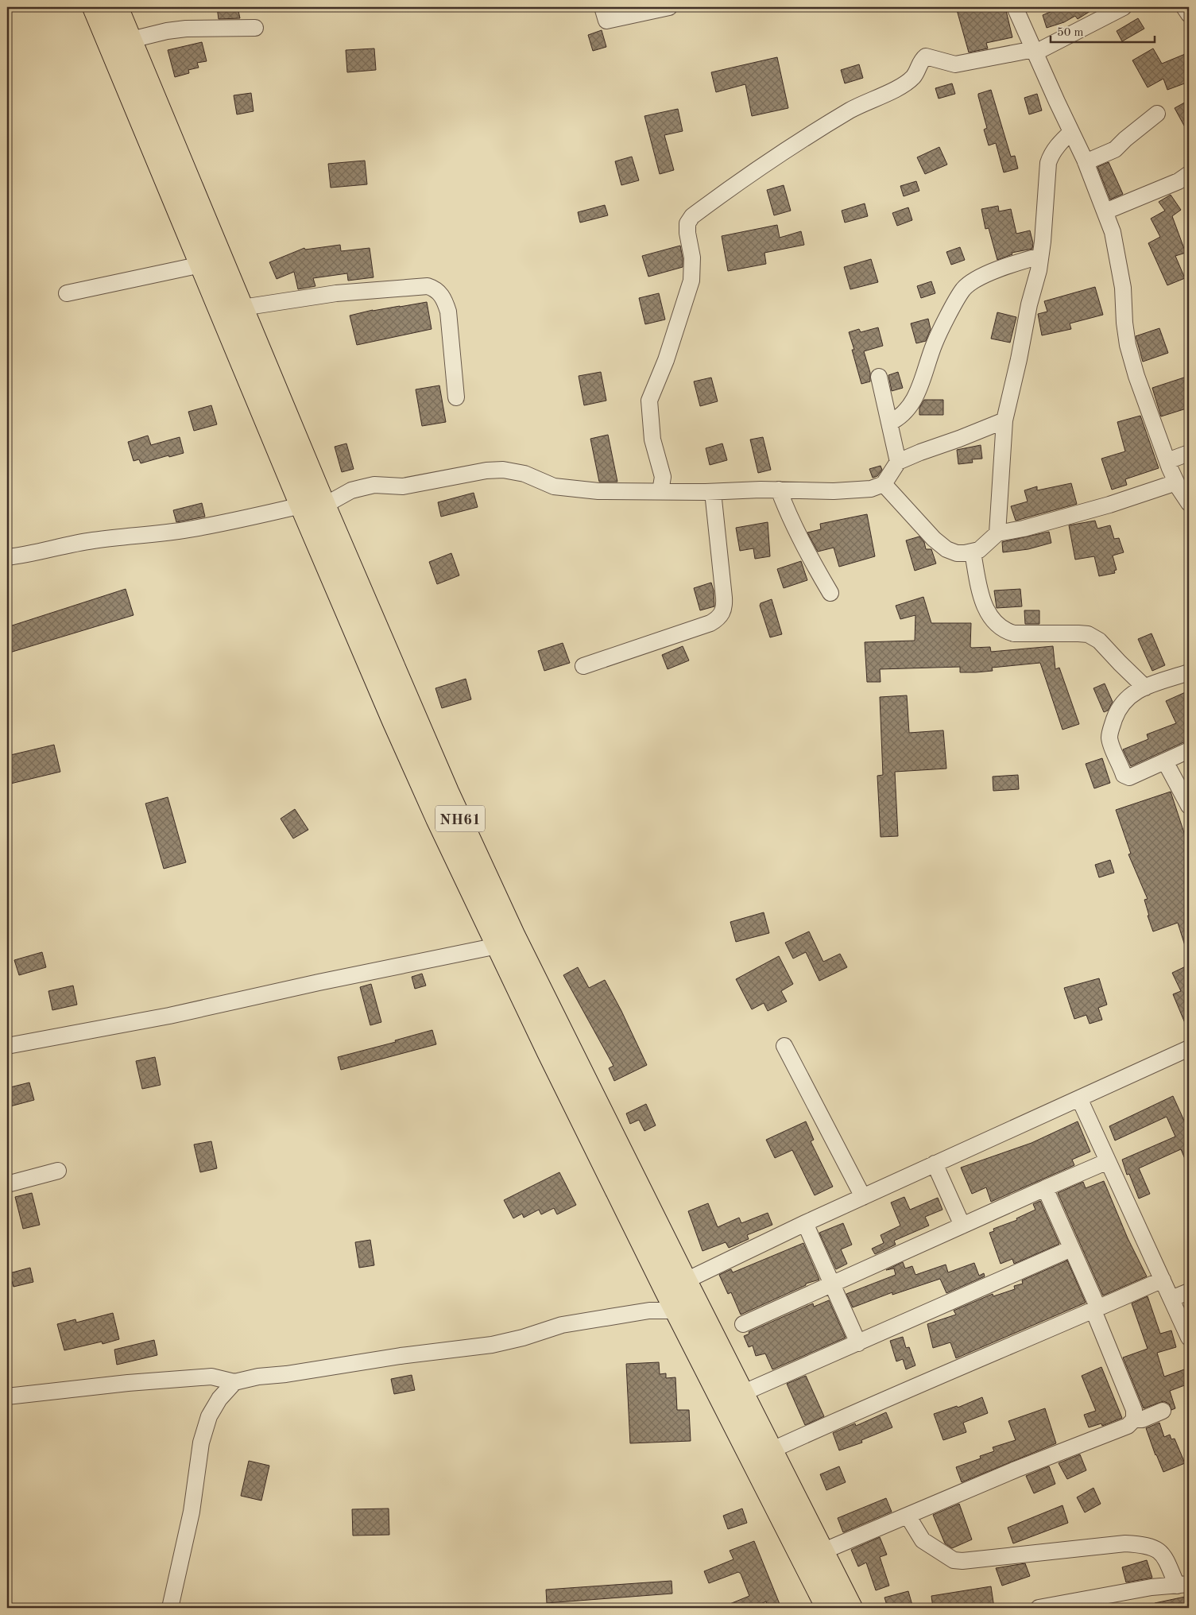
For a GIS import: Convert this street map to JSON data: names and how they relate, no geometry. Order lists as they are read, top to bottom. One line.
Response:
{"streets":{"highway":["NH61"]},"scale_bar":"50 m"}
